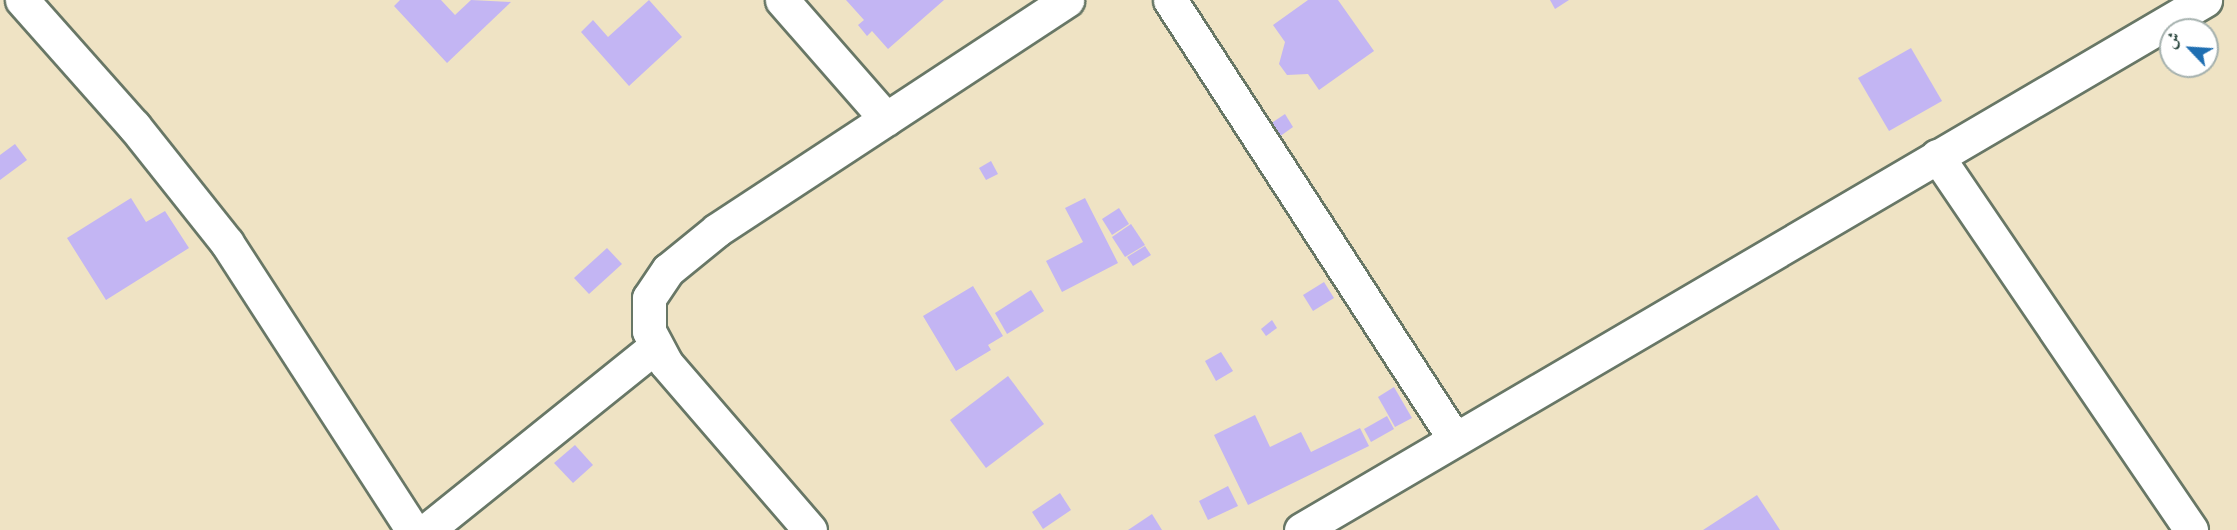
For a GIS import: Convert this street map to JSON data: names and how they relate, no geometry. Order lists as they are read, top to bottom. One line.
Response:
{"north":"top left"}
